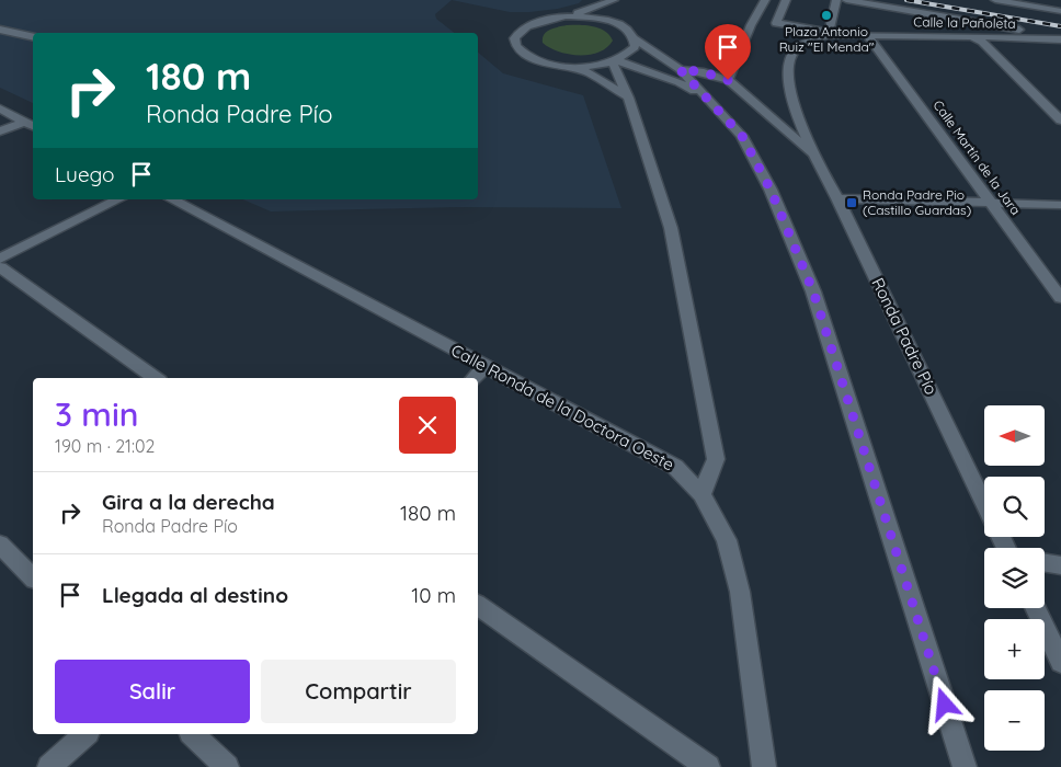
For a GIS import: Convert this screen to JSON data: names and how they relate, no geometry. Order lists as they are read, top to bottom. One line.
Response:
{"streets":{"street":["Calle la Pañoleta","Calle Martín de la Jara","Ronda Padre Pío","Calle Ronda de la Doctora Oeste"]},"crossings":[["Calle la Pañoleta","Calle Martín de la Jara"],["Calle la Pañoleta","Ronda Padre Pío"],["Calle Martín de la Jara","Ronda Padre Pío"]],"places":{"other":["Plaza Antonio Ruiz \"El Menda\""],"transit":["Ronda Padre Pio (Castillo Guardas)"]},"north":"left","page":{"turn":["180 m","Ronda Padre Pío"],"then":"Luego","heading":["3 min","190 m · 21:02"],"map_buttons":["+","−"],"list":[{"name":"Gira a la derecha","note":"Ronda Padre Pío","value":"180 m"},{"name":"Llegada al destino","value":"10 m"}],"buttons":["Salir","Compartir"]}}
